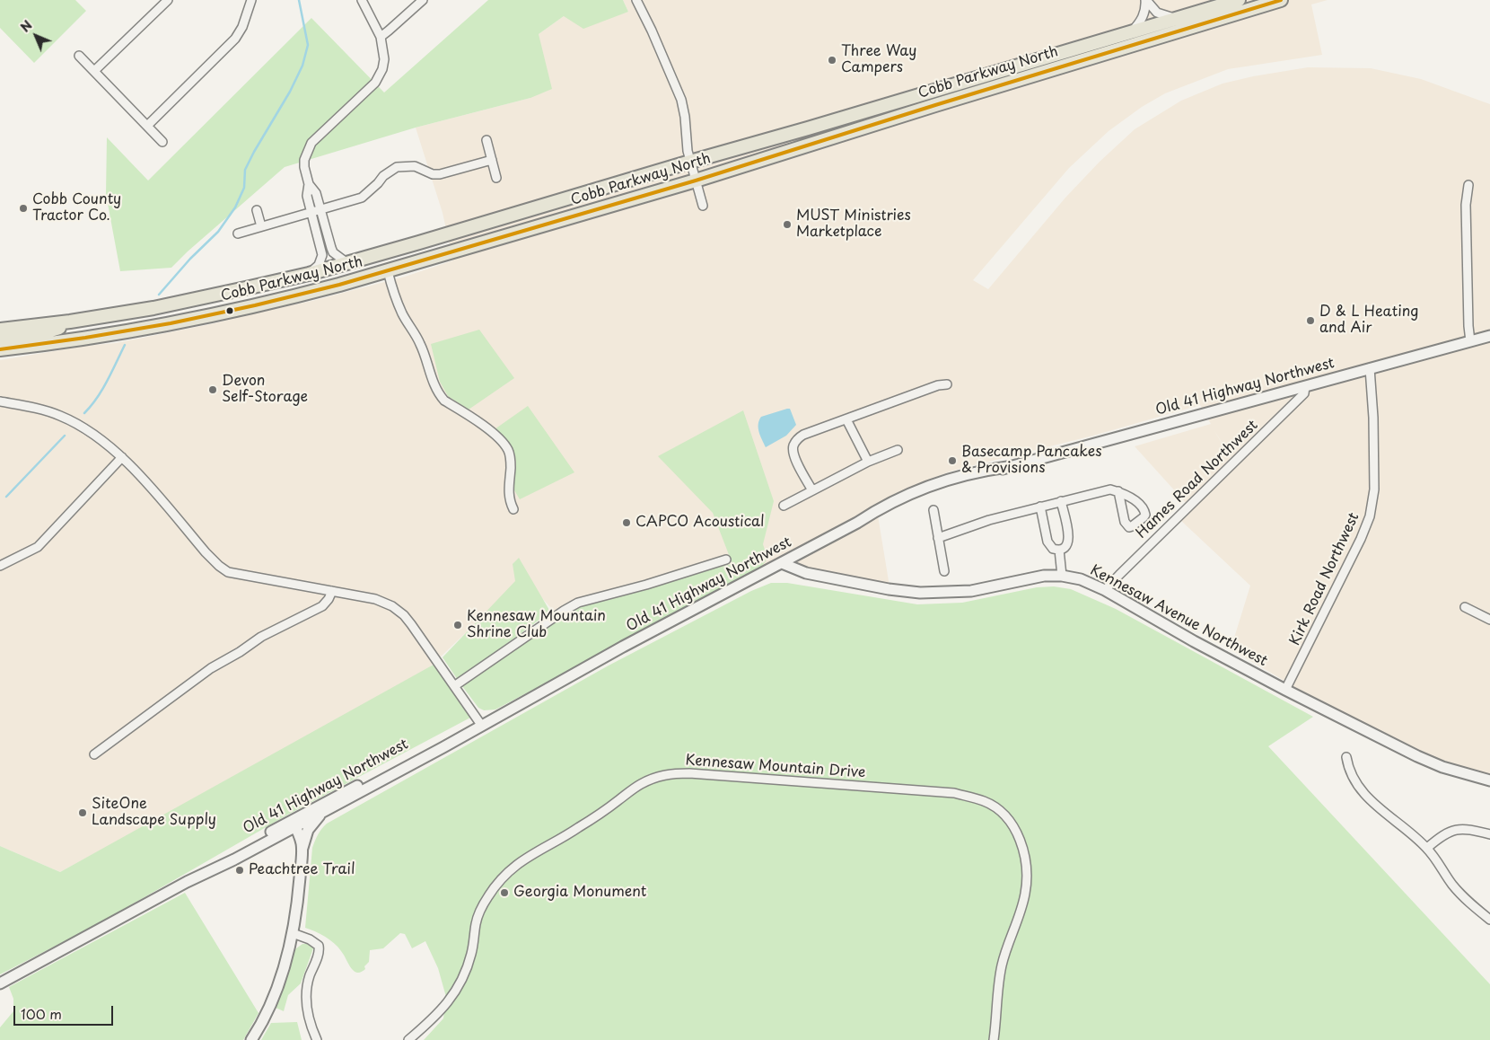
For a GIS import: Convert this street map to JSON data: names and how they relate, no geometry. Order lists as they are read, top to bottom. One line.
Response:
{"streets":{"main road":["Cobb Parkway North"],"street":["Old 41 Highway Northwest","Hames Road Northwest","Kirk Road Northwest","Kennesaw Avenue Northwest","Kennesaw Mountain Drive"]},"crossings":[["Old 41 Highway Northwest","Hames Road Northwest"],["Old 41 Highway Northwest","Kirk Road Northwest"],["Old 41 Highway Northwest","Kennesaw Avenue Northwest"],["Hames Road Northwest","Kennesaw Avenue Northwest"],["Kirk Road Northwest","Kennesaw Avenue Northwest"]],"places":["Three Way Campers","Cobb County Tractor Co.","MUST Ministries Marketplace","D & L Heating and Air","Devon Self-Storage","Basecamp Pancakes & Provisions","CAPCO Acoustical","Kennesaw Mountain Shrine Club","SiteOne Landscape Supply","Peachtree Trail","Georgia Monument"],"scale_bar":"100 m","north":"top left"}
